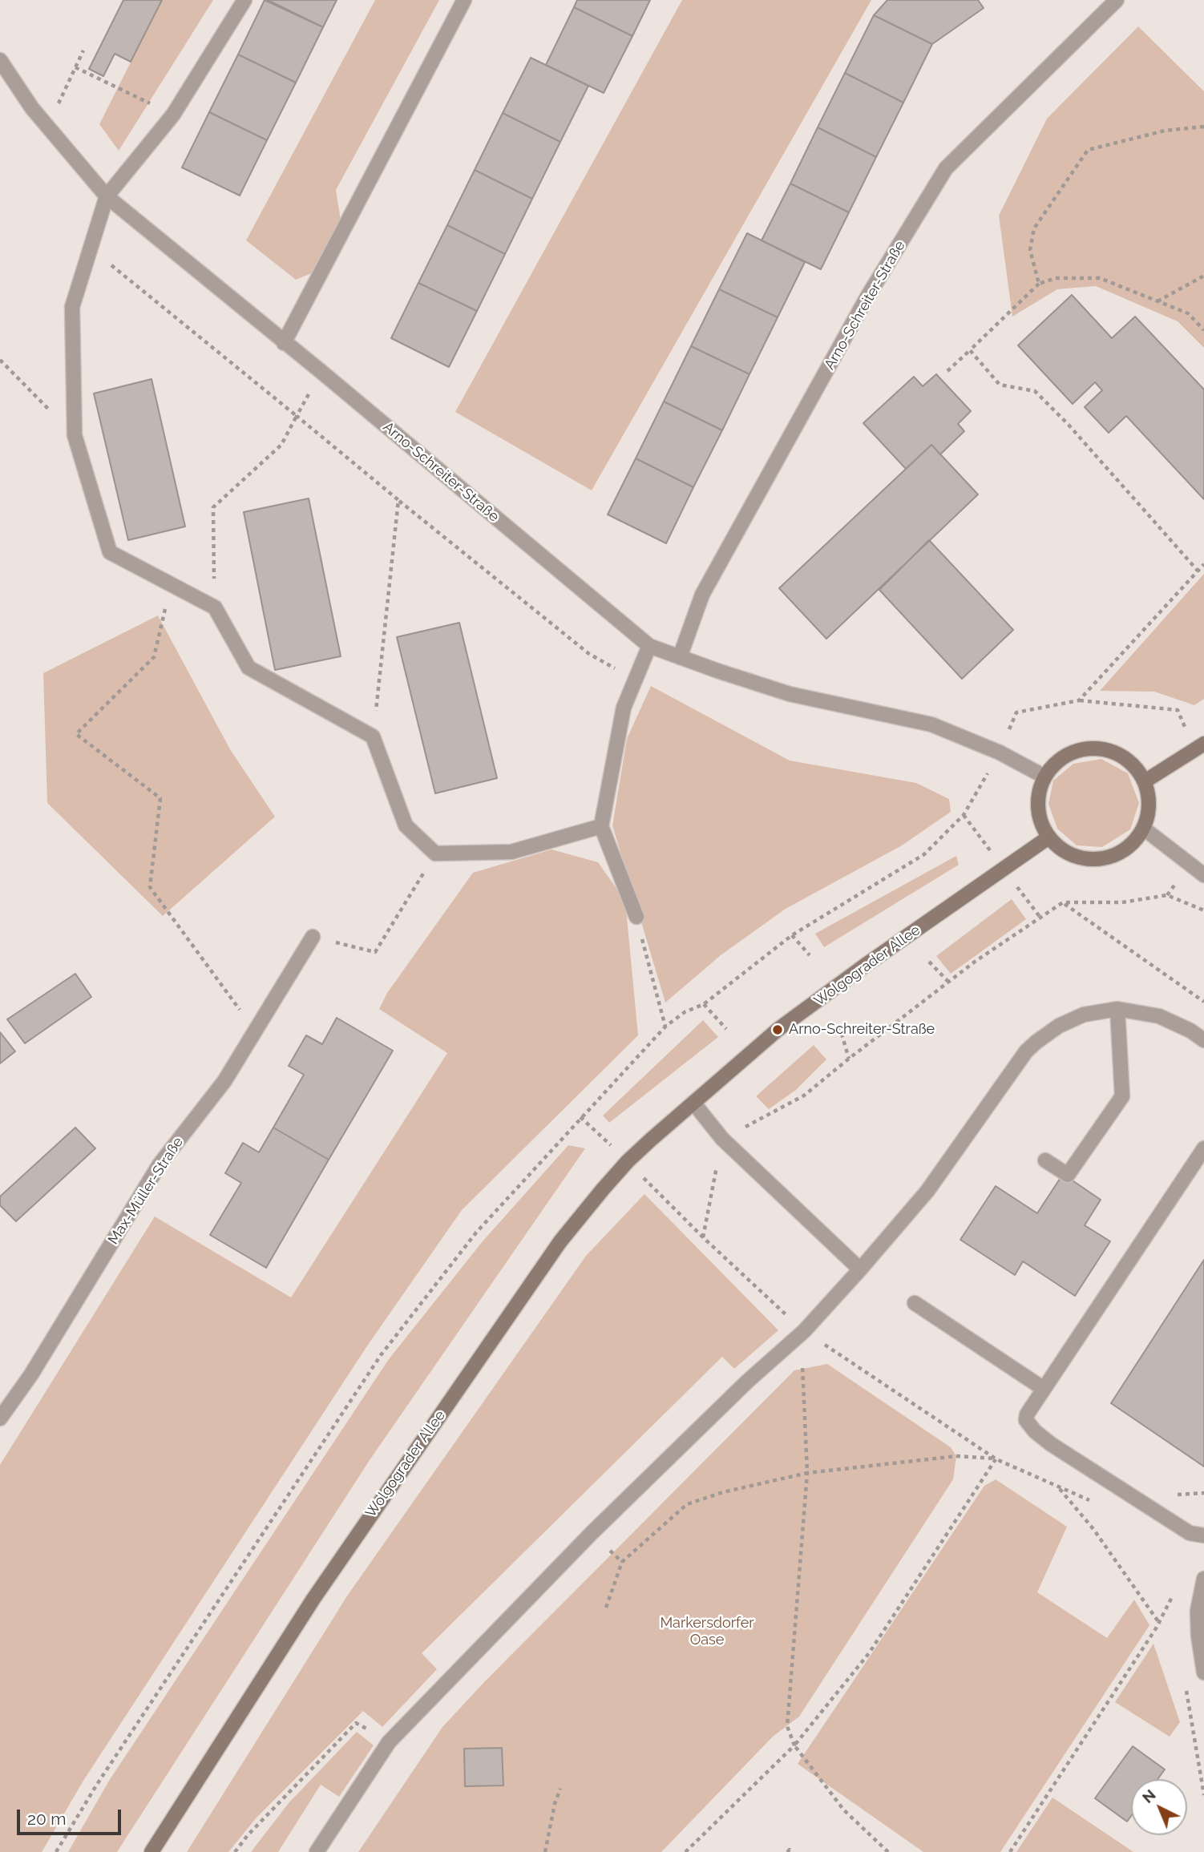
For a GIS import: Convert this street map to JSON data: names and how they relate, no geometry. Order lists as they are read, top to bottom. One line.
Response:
{"streets":{"main road":["Wolgograder Allee"],"street":["Arno-Schreiter-Straße","Max-Müller-Straße"]},"crossings":[["Arno-Schreiter-Straße","Wolgograder Allee"]],"parks":["Markersdorfer Oase"],"places":["Arno-Schreiter-Straße"],"scale_bar":"20 m","north":"top left"}
